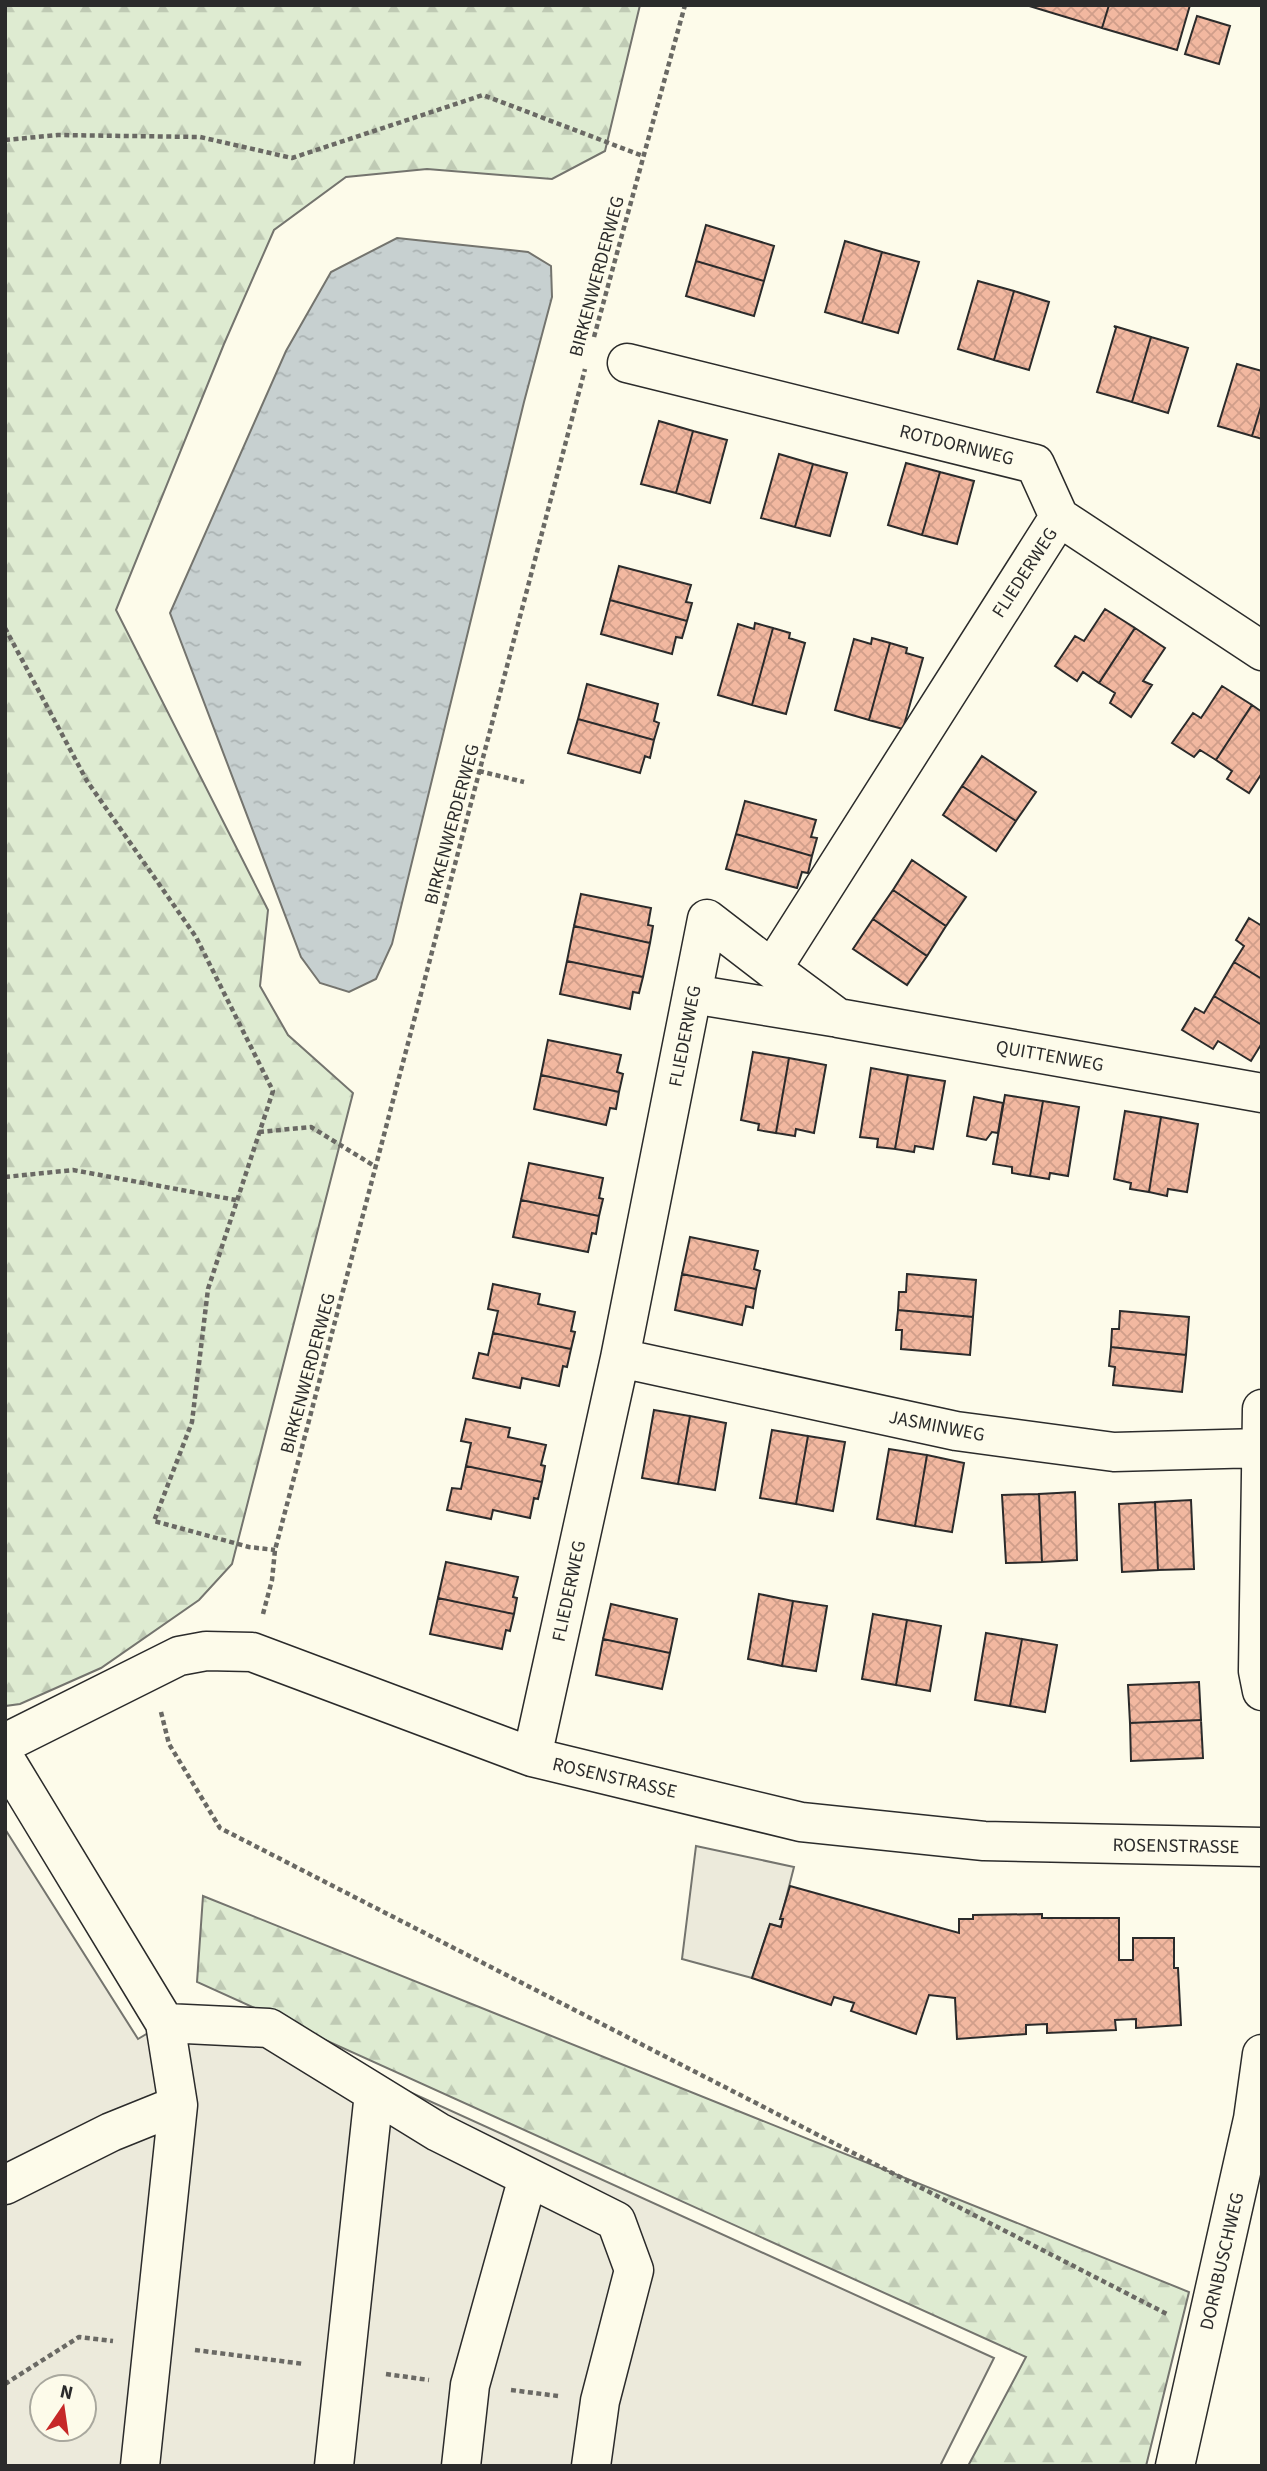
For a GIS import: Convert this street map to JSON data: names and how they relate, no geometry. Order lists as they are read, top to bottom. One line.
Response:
{"streets":{"street":["ROTDORNWEG","FLIEDERWEG","QUITTENWEG","JASMINWEG","ROSENSTRASSE","DORNBUSCHWEG"],"path":["BIRKENWERDERWEG"]},"crossings":[["BIRKENWERDERWEG","ROSENSTRASSE"],["ROTDORNWEG","FLIEDERWEG"],["FLIEDERWEG","QUITTENWEG"],["FLIEDERWEG","JASMINWEG"],["FLIEDERWEG","ROSENSTRASSE"]],"north":"top"}
